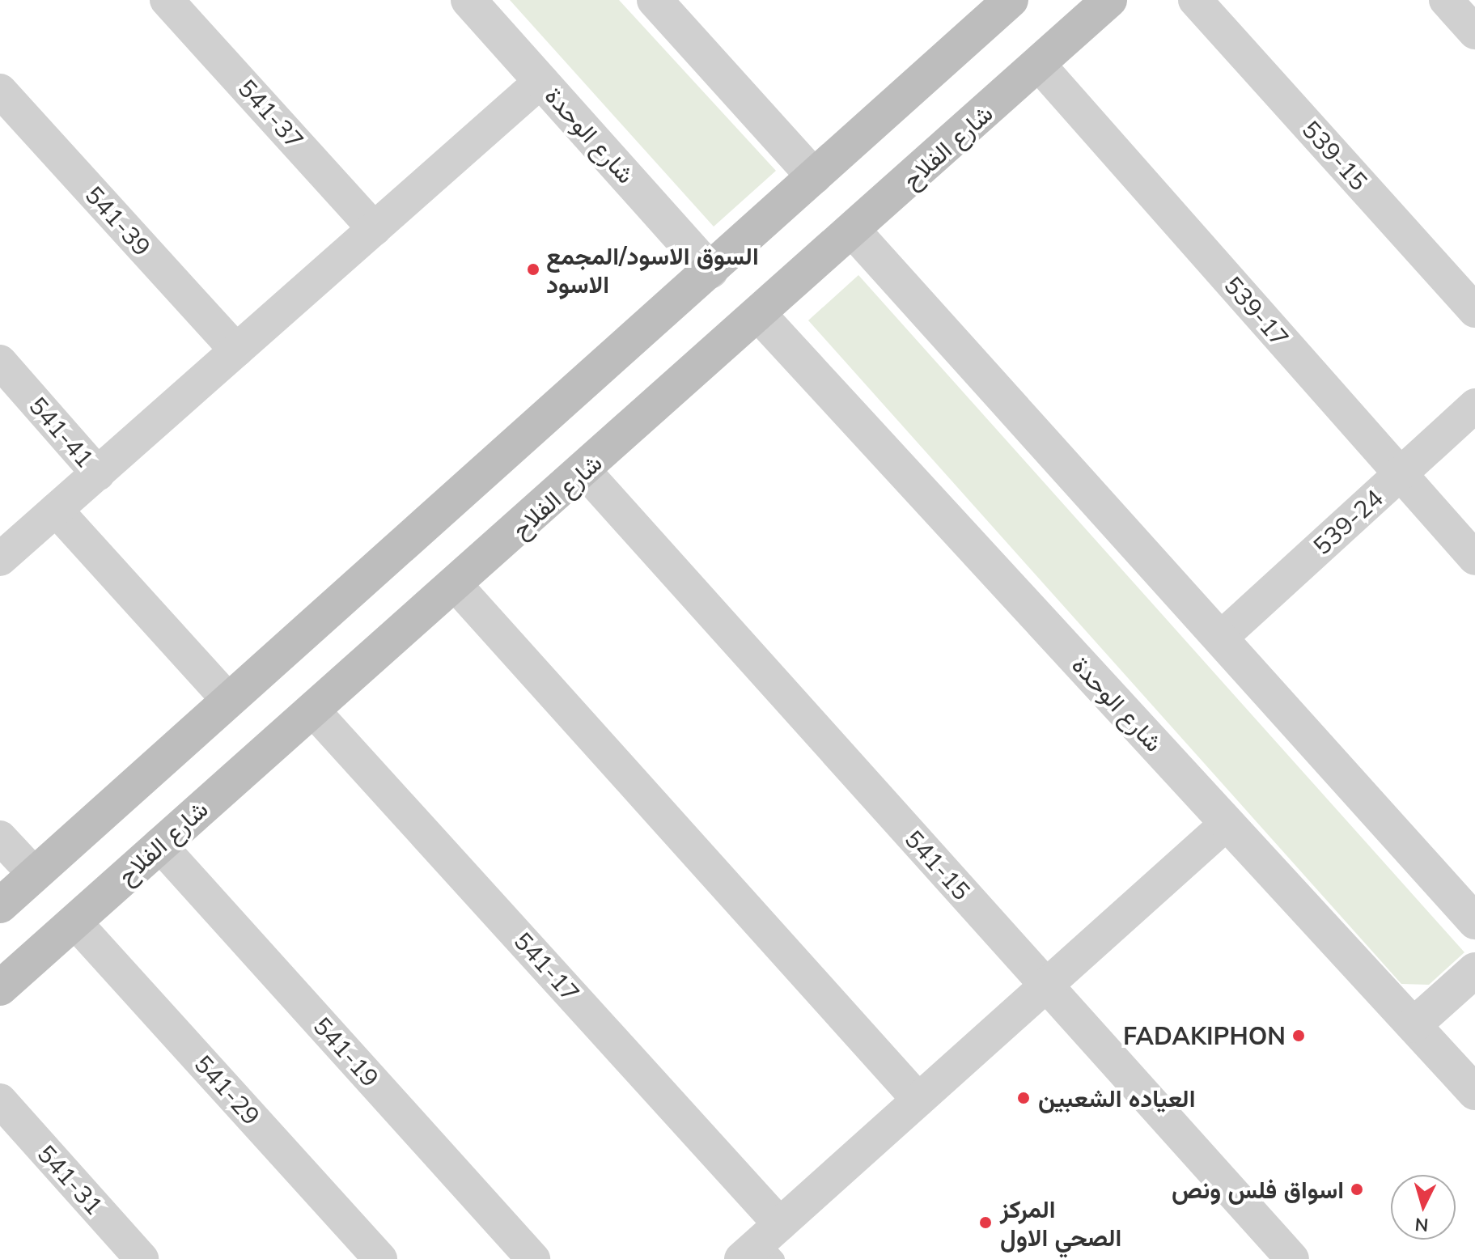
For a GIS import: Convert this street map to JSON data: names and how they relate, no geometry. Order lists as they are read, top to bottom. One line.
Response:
{"streets":{"main road":["شارع الفلاح"],"street":["541-37","شارع الوحدة","539-15","541-39","539-17","541-41","539-24","541-15","541-17","541-19","541-29","541-31"]},"crossings":[["شارع الوحدة","شارع الفلاح"],["شارع الفلاح","539-17"],["شارع الفلاح","541-15"],["شارع الفلاح","541-17"],["شارع الفلاح","541-19"],["شارع الفلاح","541-29"],["539-17","539-24"]],"places":["السوق الاسود/المجمع الاسود","FADAKIPHON","العياده الشعبين","اسواق فلس ونص","المركز الصحي الاول"],"north":"bottom"}
